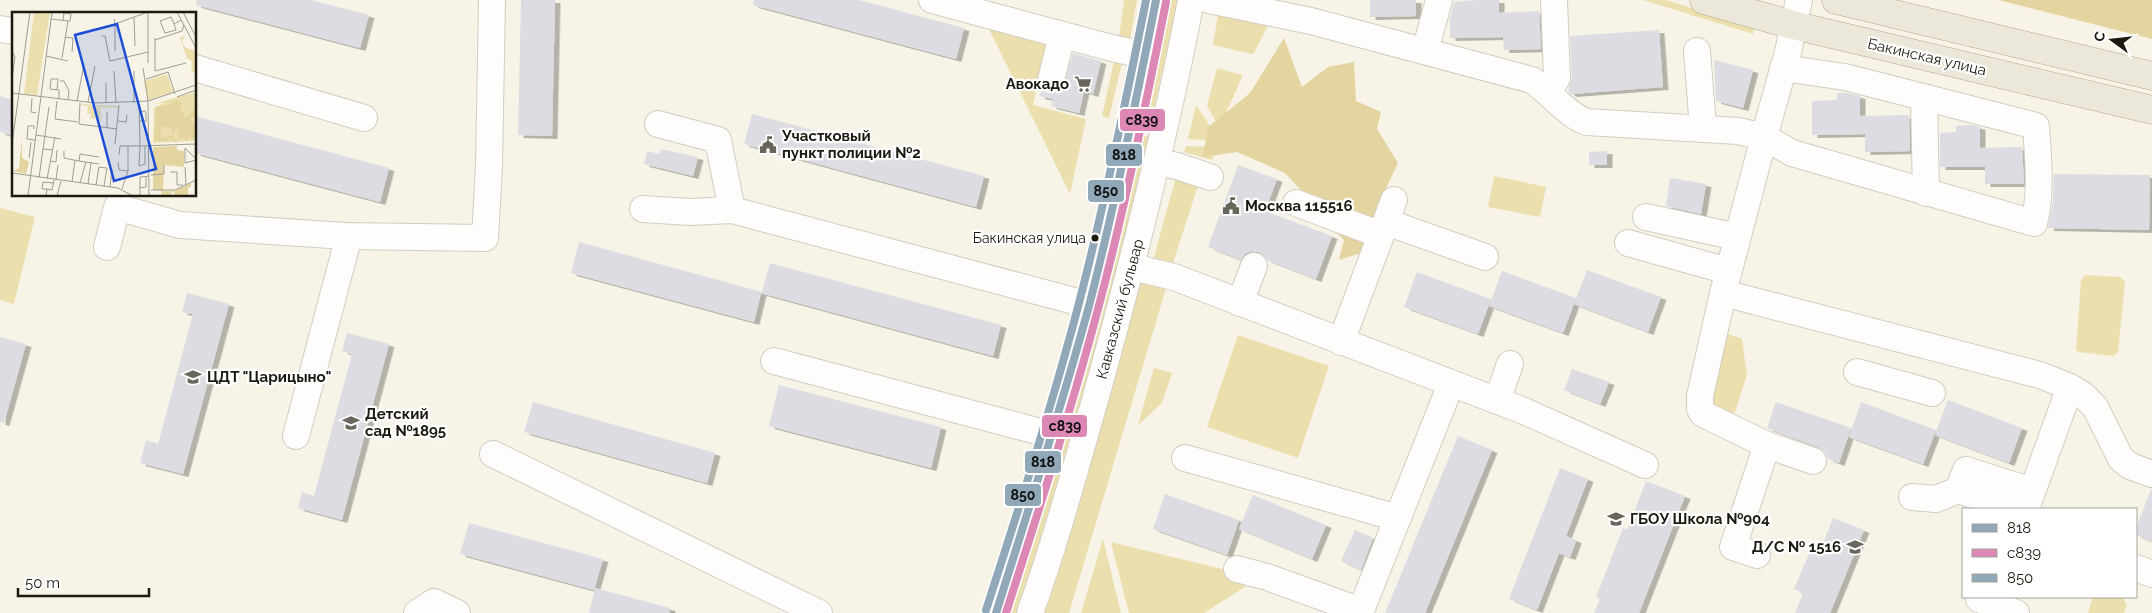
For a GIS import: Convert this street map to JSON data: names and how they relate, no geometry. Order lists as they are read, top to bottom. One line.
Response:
{"streets":{"main road":["Бакинская улица"],"street":["Кавказский бульвар"]},"places":{"supermarket":["Авокадо"],"public building":["Участковый пункт полиции №2","Москва 115516"],"other":["Бакинская улица"],"school or university":["ЦДТ \"Царицыно\"","Детский сад №1895","ГБОУ Школа №904","Д/C № 1516"]},"lines":["transit line 818","transit line 850","transit line с839"],"legend":["818","с839","850"],"scale_bar":"50 m","north":"left"}
